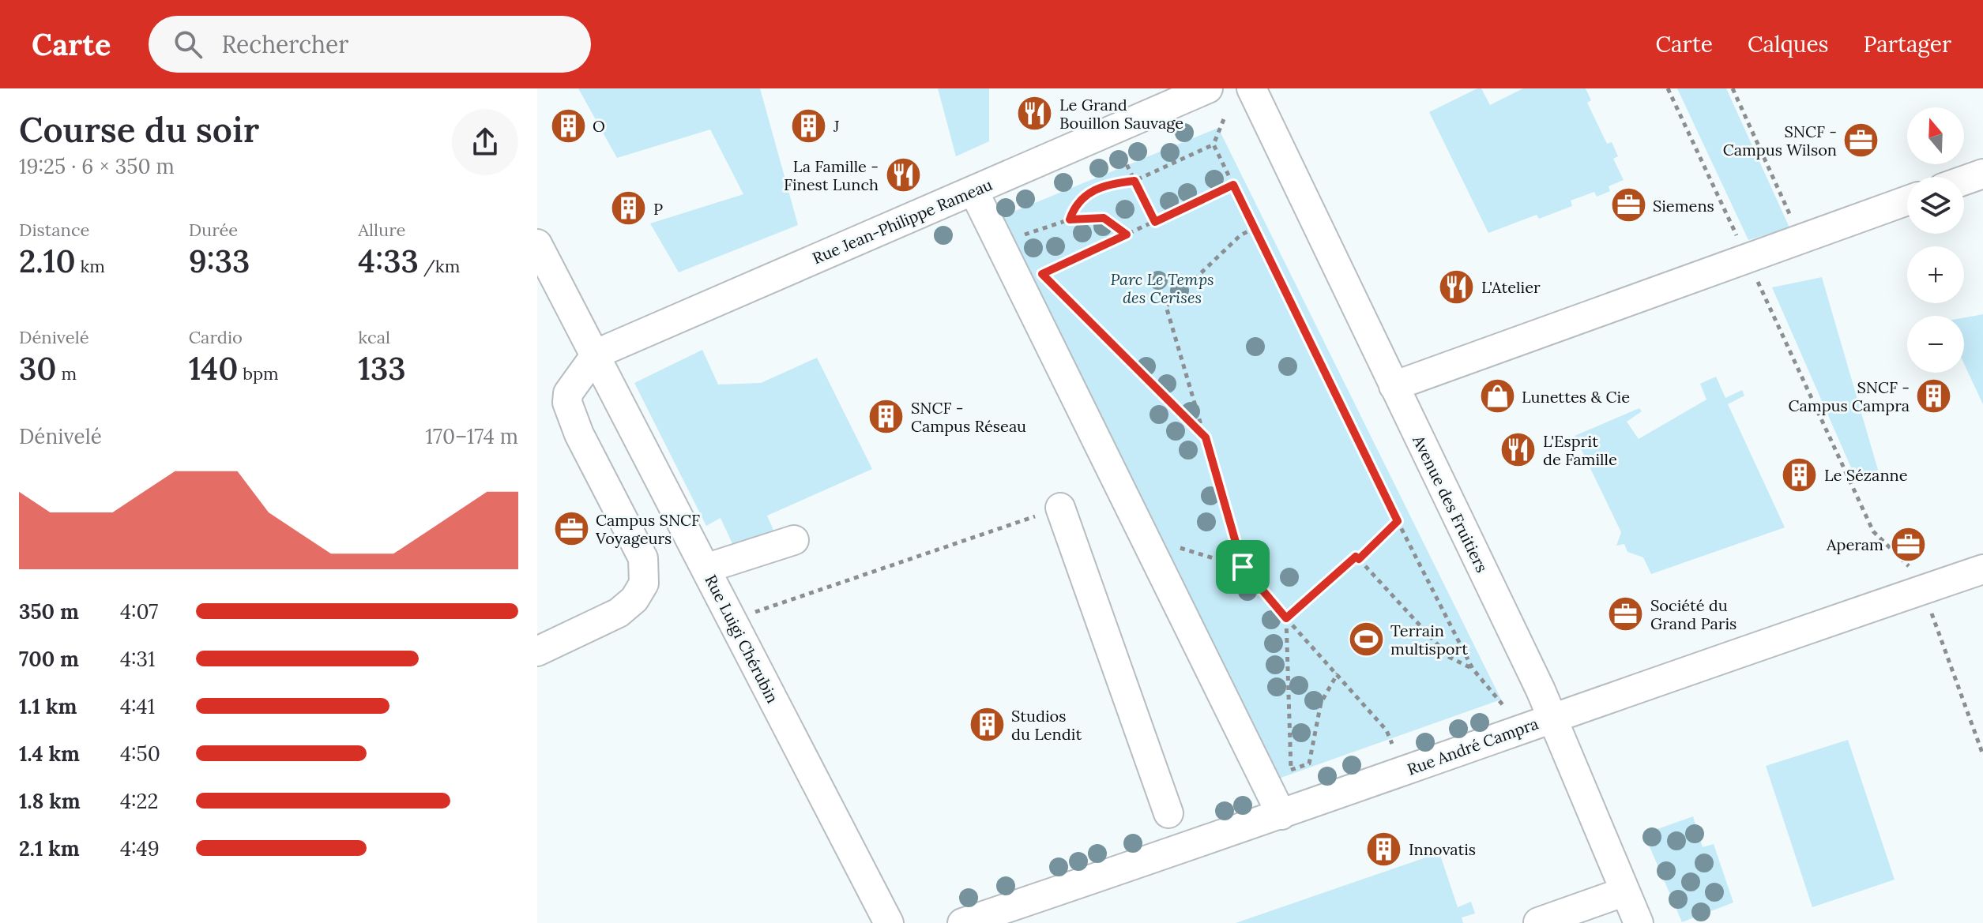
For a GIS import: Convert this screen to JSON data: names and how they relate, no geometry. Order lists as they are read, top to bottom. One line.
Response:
{"streets":{"street":["Rue Jean-Philippe Rameau","Avenue des Fruitiers","Rue Luigi Chérubin","Rue André Campra"]},"crossings":[["Rue Jean-Philippe Rameau","Rue Luigi Chérubin"],["Avenue des Fruitiers","Rue André Campra"]],"parks":["Parc Le Temps des Cerises"],"places":{"restaurant":["Le Grand Bouillon Sauvage","La Famille - Finest Lunch","L'Atelier","L'Esprit de Famille"],"building":["O","J","P","SNCF - Campus Campra","SNCF - Campus Réseau","Le Sézanne","Studios du Lendit","Innovatis"],"office":["SNCF - Campus Wilson","Siemens","Campus SNCF Voyageurs","Aperam","Société du Grand Paris"],"shop":["Lunettes & Cie"],"sports":["Terrain multisport"]},"north":"top","page":{"header":"Carte","search":"Rechercher","nav":["Carte","Calques","Partager"],"heading":["Course du soir","19:25 · 6 × 350 m"],"map_buttons":["+","−"],"stats":[["Distance","2.10 km"],["Durée","9:33"],["Allure","4:33 /km"],["Dénivelé","30 m"],["Cardio","140 bpm"],["kcal","133"]],"chart":["Dénivelé","170–174 m"],"list":[{"name":"350 m","note":"4:07"},{"name":"700 m","note":"4:31"},{"name":"1.1 km","note":"4:41"},{"name":"1.4 km","note":"4:50"},{"name":"1.8 km","note":"4:22"},{"name":"2.1 km","note":"4:49"}]}}
